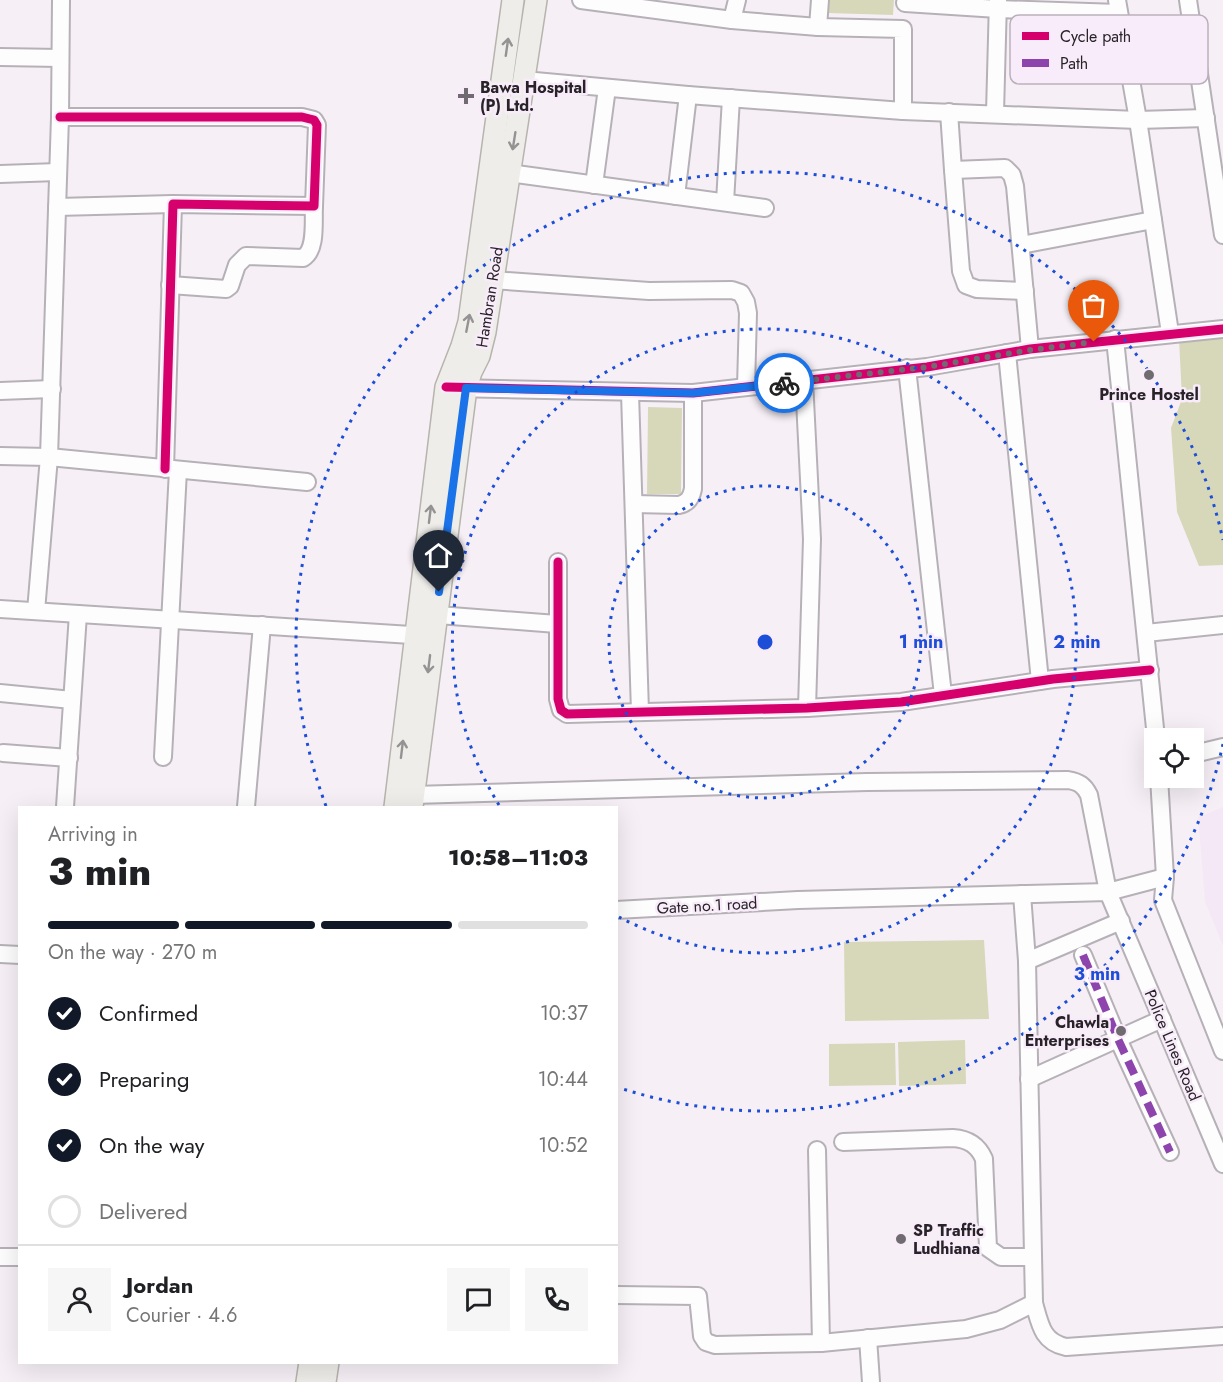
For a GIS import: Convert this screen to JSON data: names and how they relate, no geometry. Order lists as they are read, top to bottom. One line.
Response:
{"streets":{"main road":["Hambran Road"],"street":["Gate no.1 road","Police Lines Road"]},"crossings":[["Gate no.1 road","Police Lines Road"]],"places":{"health":["Bawa Hospital (P) Ltd."],"other":["Prince Hostel","Chawla Enterprises","SP Traffic Ludhiana"]},"legend":["Cycle path","Path"],"page":{"heading":["3 min","Arriving in","10:58–11:03"],"panel":["Jordan","Courier · 4.6"],"bar":"On the way · 270 m","list":[["Confirmed","10:37"],["Preparing","10:44"],["On the way","10:52"],"Delivered"]},"rings":["1 min","2 min","3 min"]}
